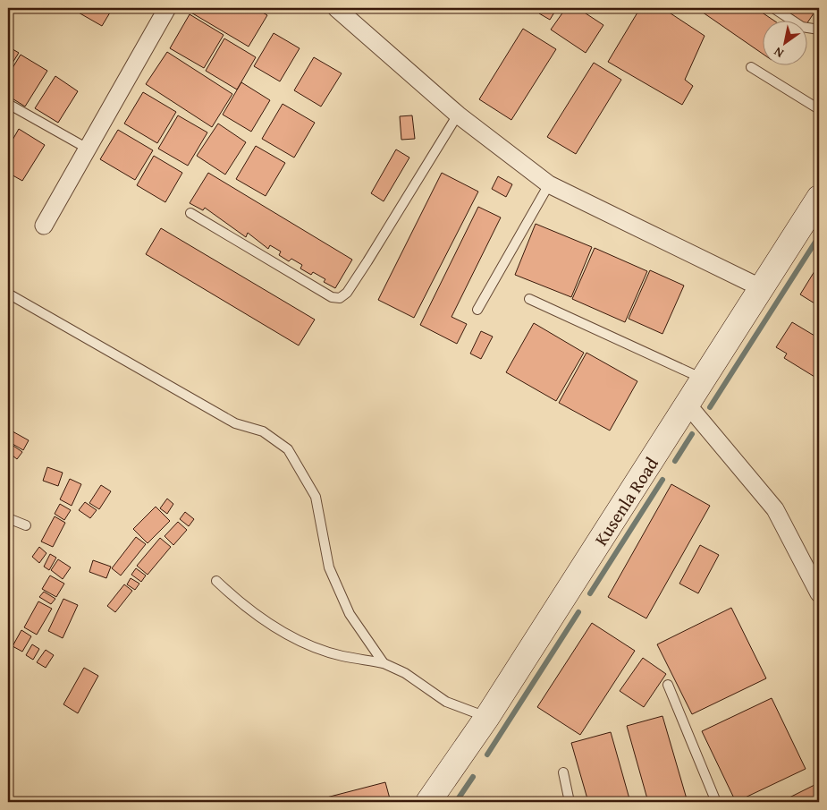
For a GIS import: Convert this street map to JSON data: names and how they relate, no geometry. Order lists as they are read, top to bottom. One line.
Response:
{"streets":{"main road":["Kusenla Road"]},"north":"bottom left"}
